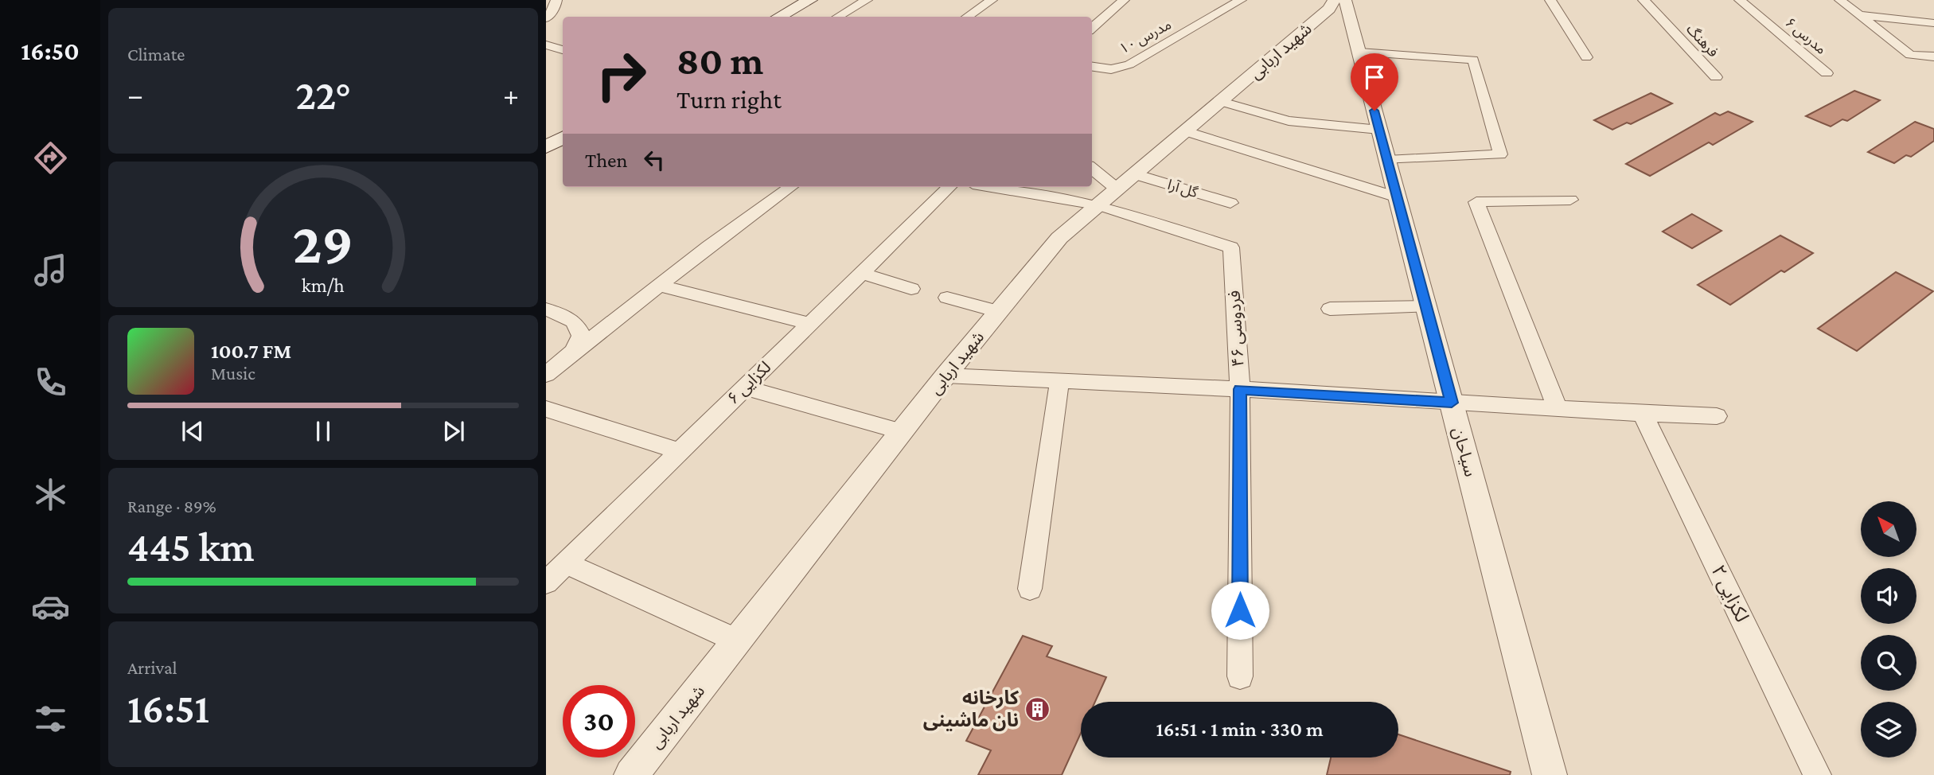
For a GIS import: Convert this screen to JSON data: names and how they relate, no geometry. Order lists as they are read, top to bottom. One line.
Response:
{"streets":{"street":["مدرس ۶","مدرس ۱۰","فرهنگ","شهید اربابی","گل آرا","فردوسی ۴۶","لکزایی ۶","سیاحان","لکزایی ۲"]},"crossings":[["شهید اربابی","گل آرا"],["شهید اربابی","فردوسی ۴۶"],["شهید اربابی","سیاحان"]],"places":{"building":["کارخانه نان ماشینی"]},"north":"top left","page":{"tabs":"16:50","tile":["Climate",["Range · 89%","445 km"],["Arrival","16:51"]],"turn":["80 m","Turn right"],"heat":["−","22°","+"],"then":"Then","song":["100.7 FM","Music"],"limit":"30","trip":"16:51 · 1 min · 330 m","gauge":["29","km/h"]}}
